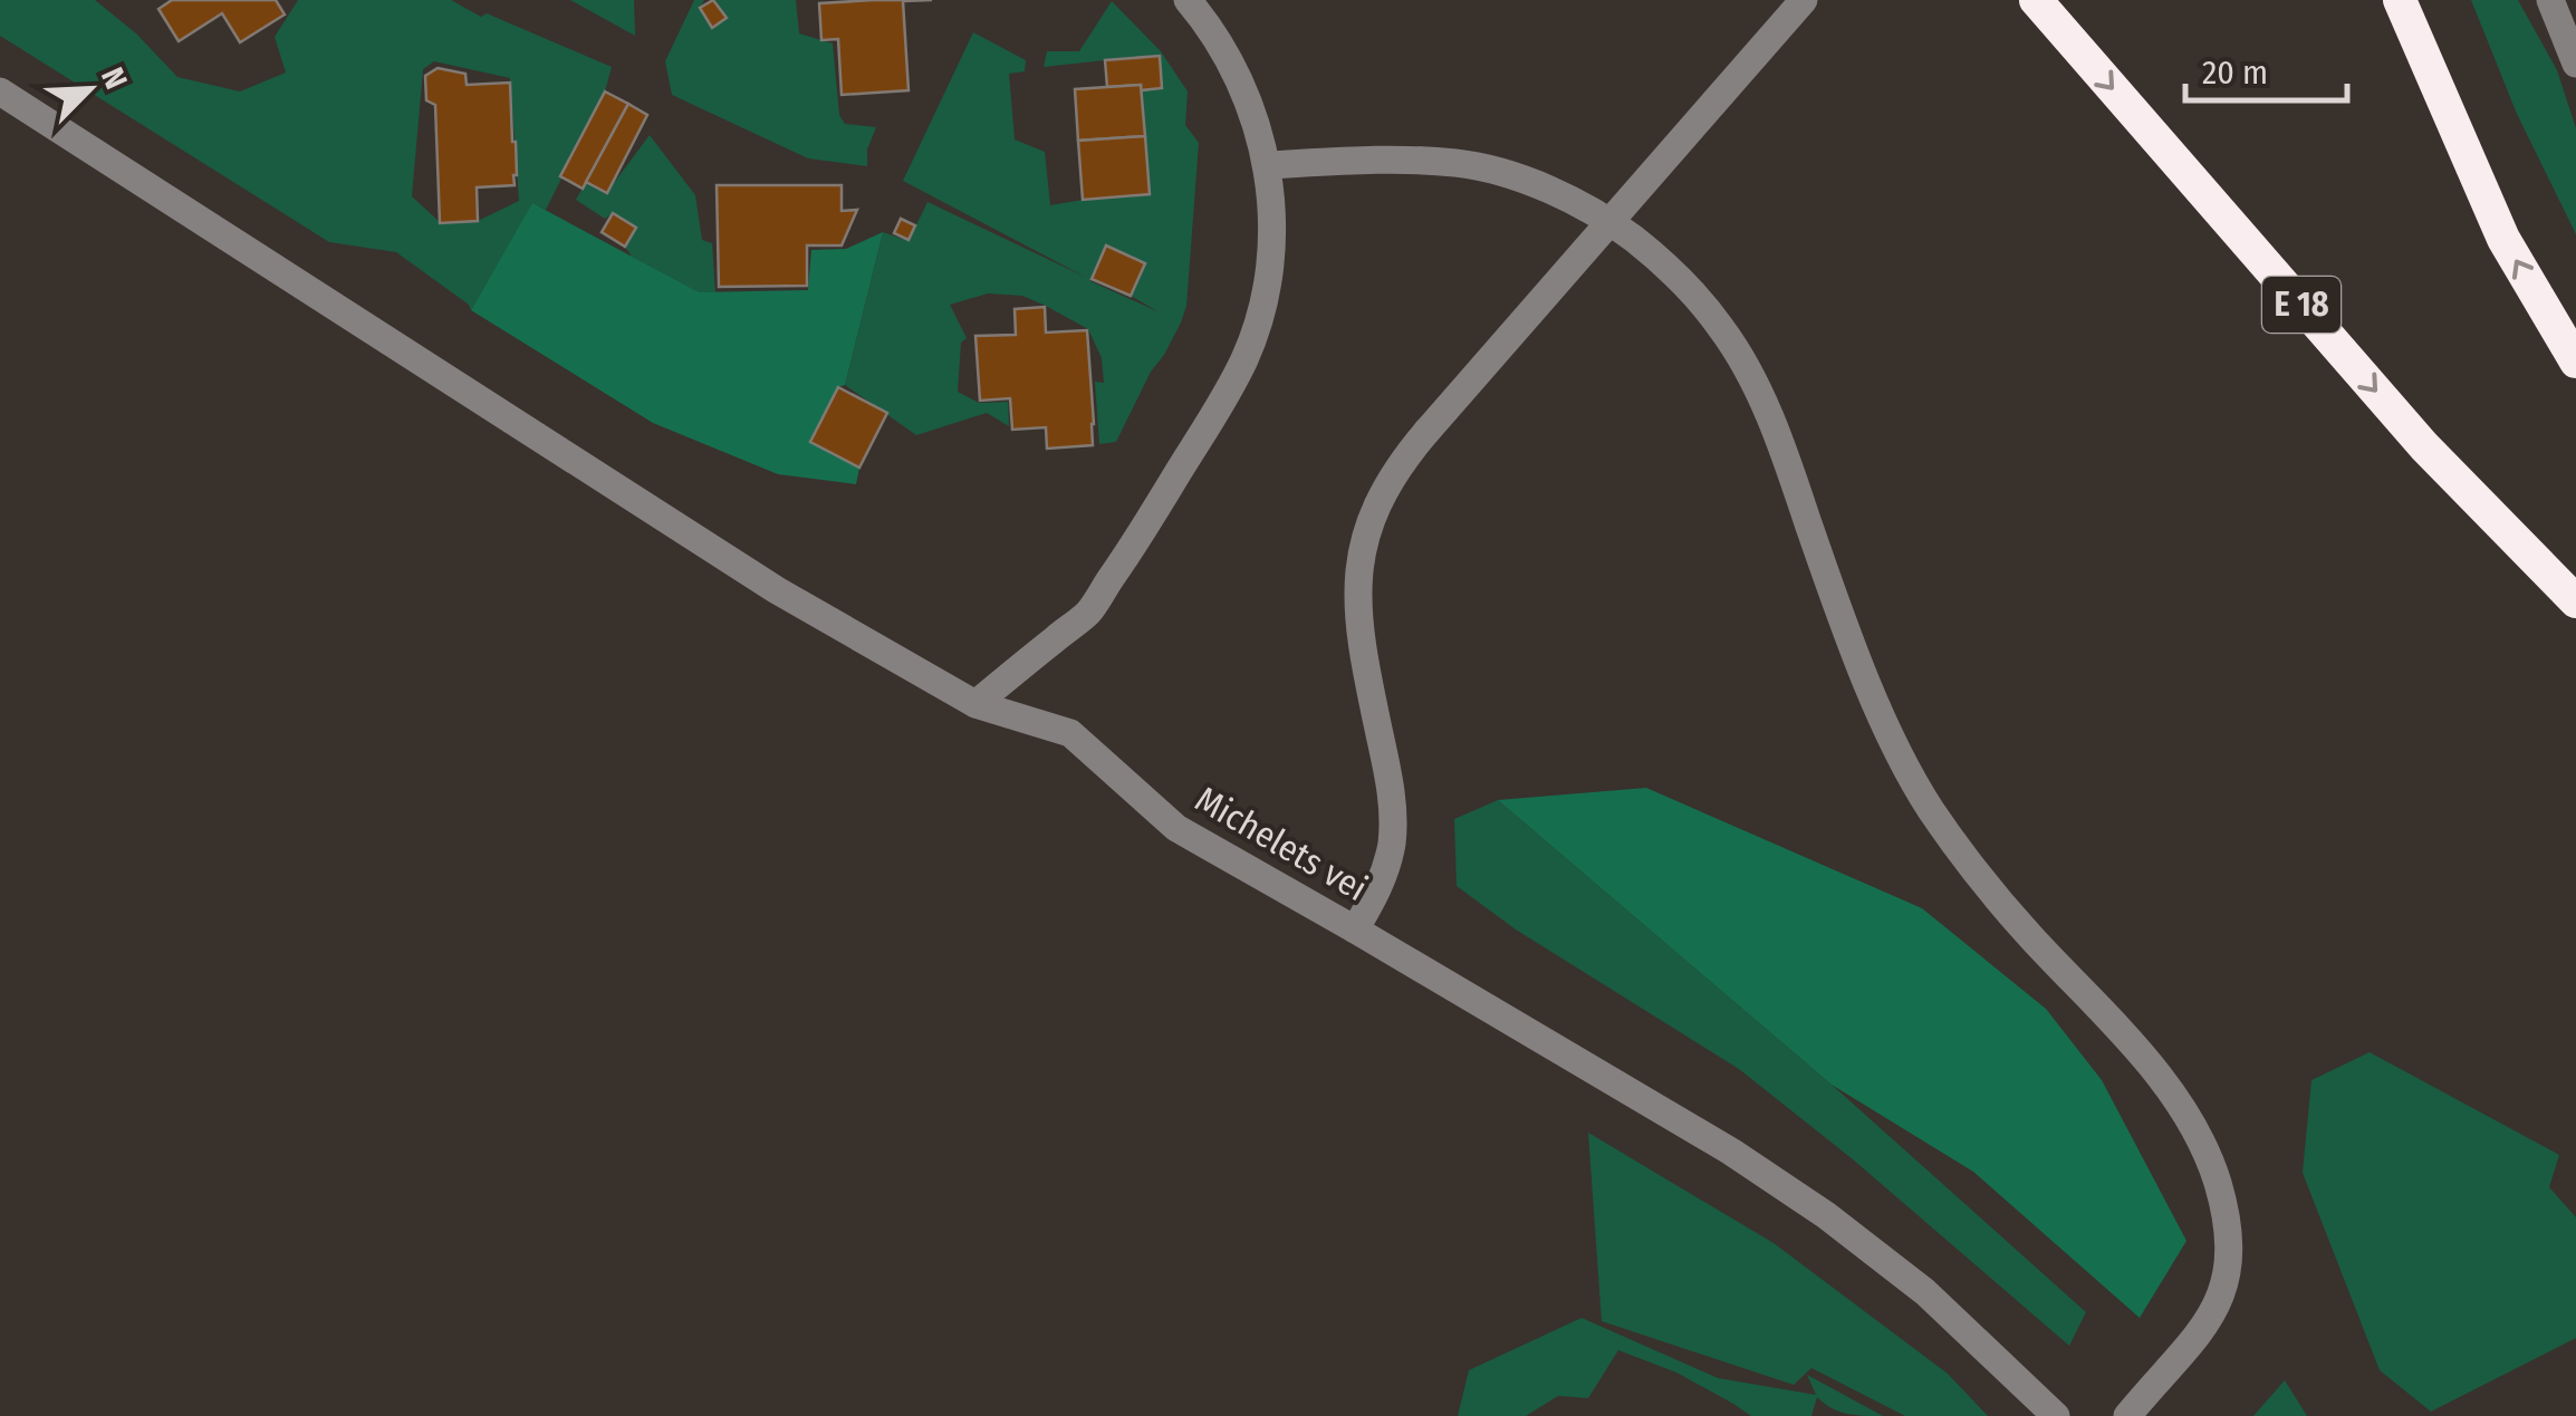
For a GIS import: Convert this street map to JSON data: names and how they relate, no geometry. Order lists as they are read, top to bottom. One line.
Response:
{"streets":{"highway":["E 18"],"street":["Michelets vei"]},"scale_bar":"20 m","north":"top right"}
